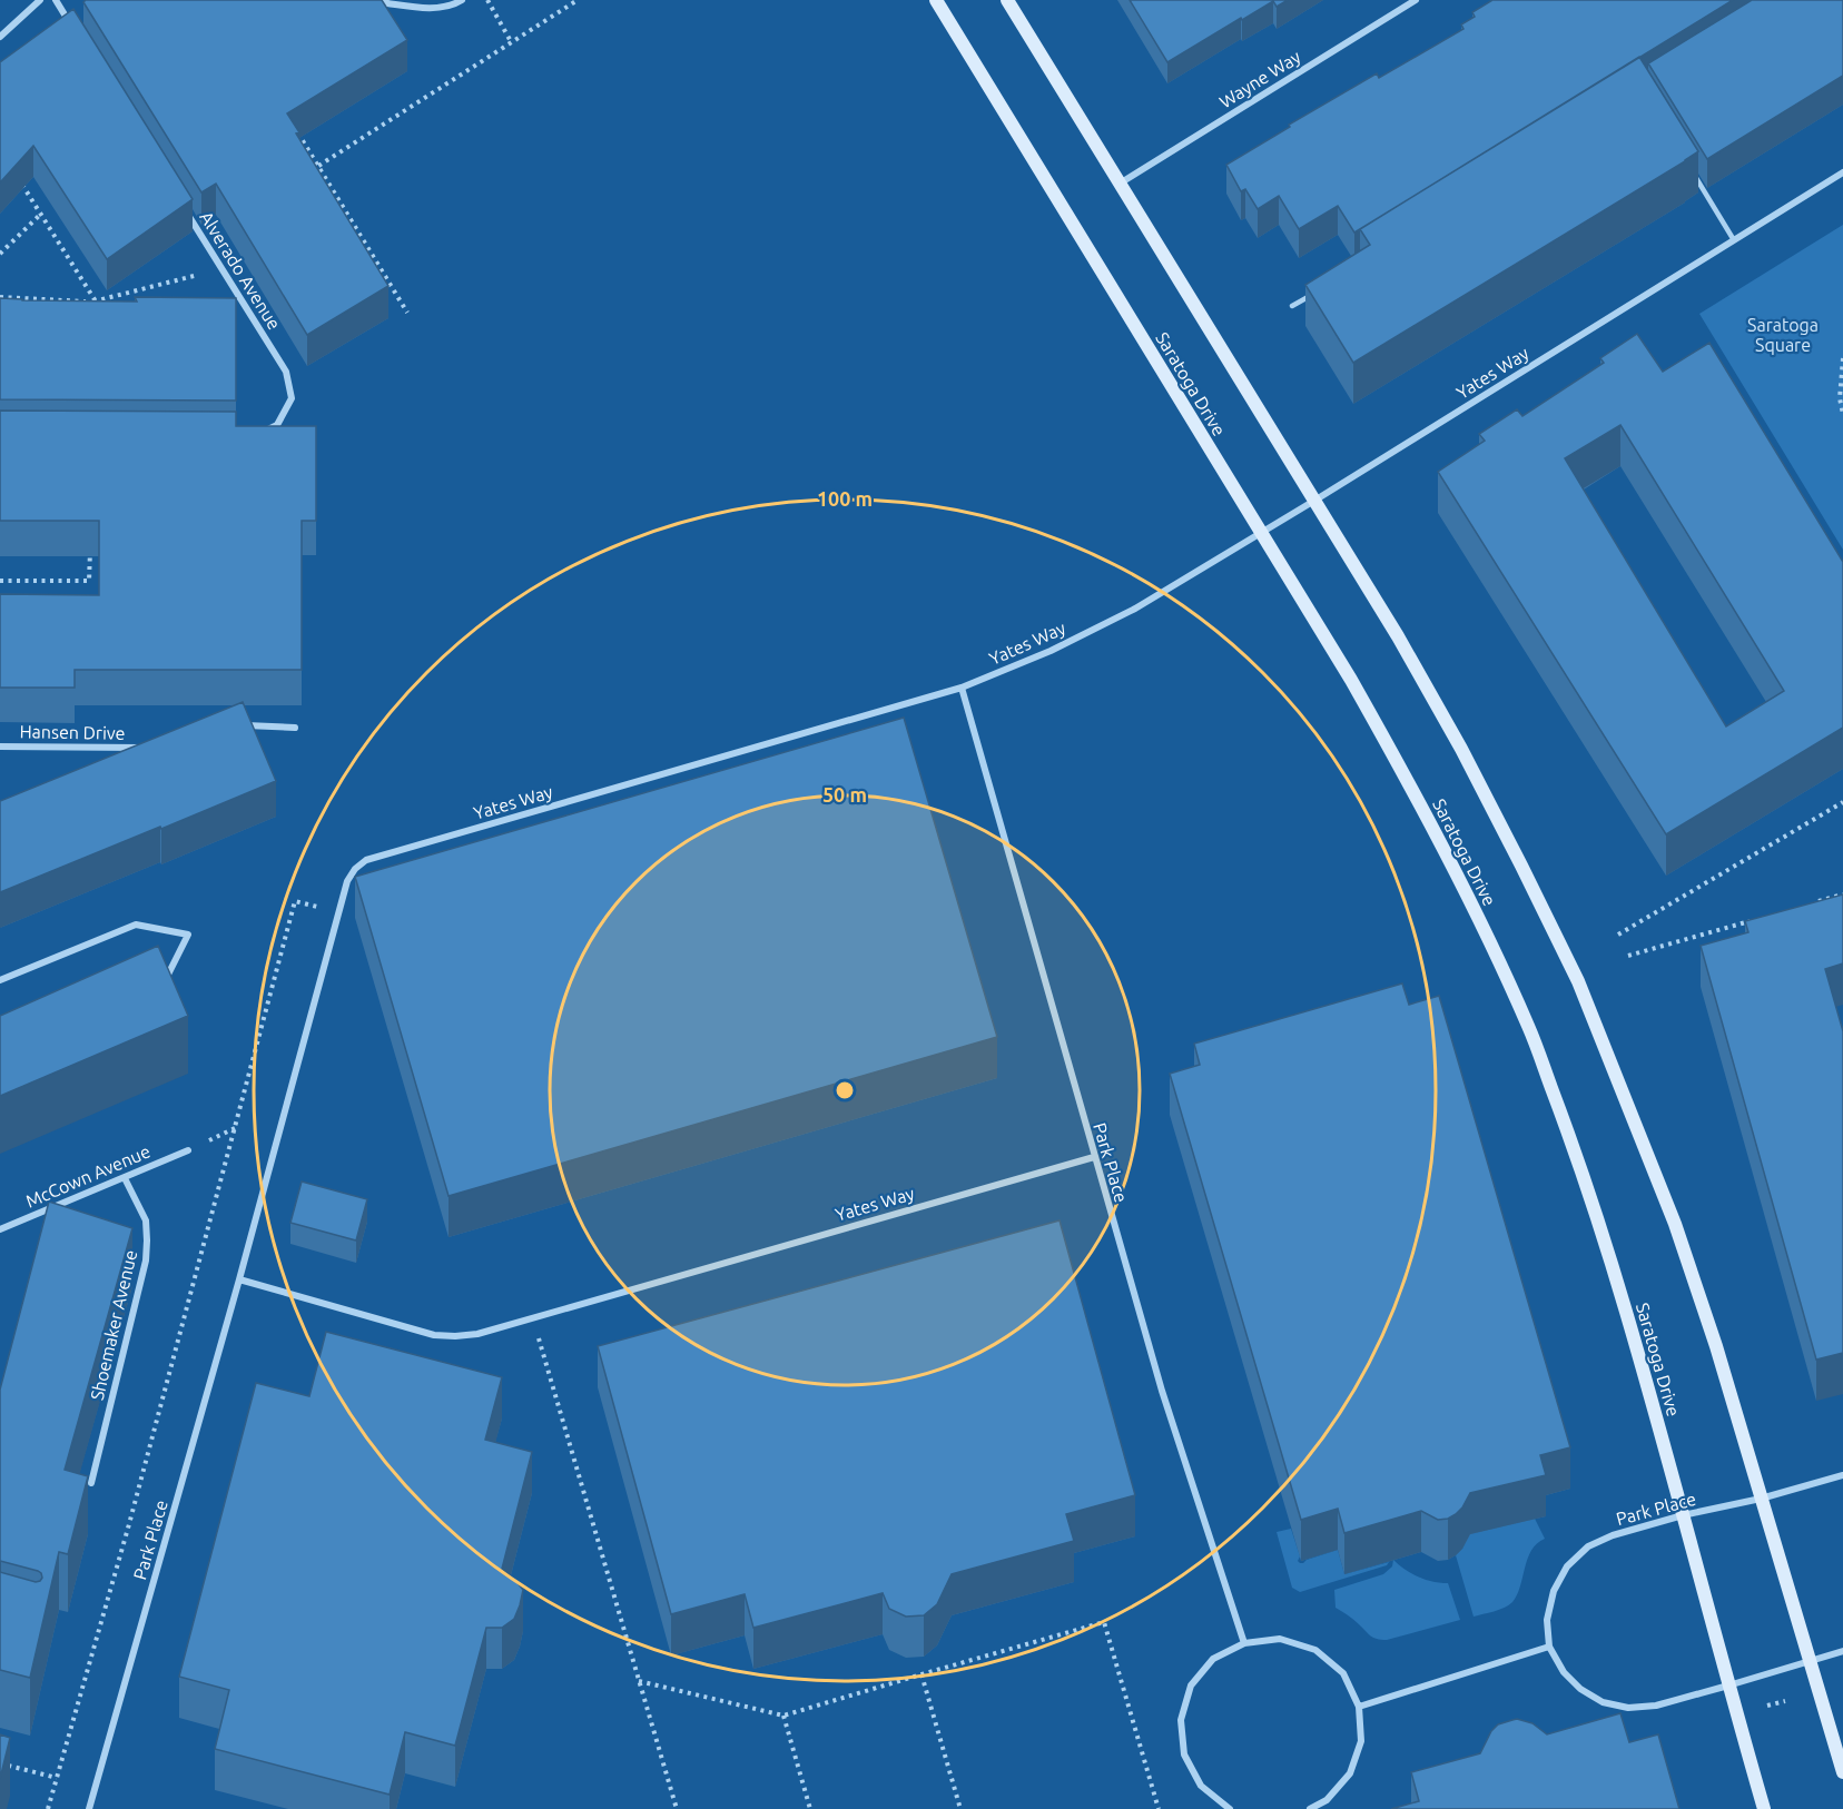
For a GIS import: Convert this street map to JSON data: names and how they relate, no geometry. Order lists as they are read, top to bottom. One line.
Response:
{"streets":{"main road":["Saratoga Drive"],"street":["Wayne Way","Alverado Avenue","Yates Way","Hansen Drive","Park Place","McCown Avenue","Shoemaker Avenue"]},"crossings":[["Yates Way","Saratoga Drive"],["Yates Way","Park Place"],["Saratoga Drive","Park Place"],["McCown Avenue","Shoemaker Avenue"]],"parks":["Saratoga Square"],"rings":["100 m","50 m"]}
